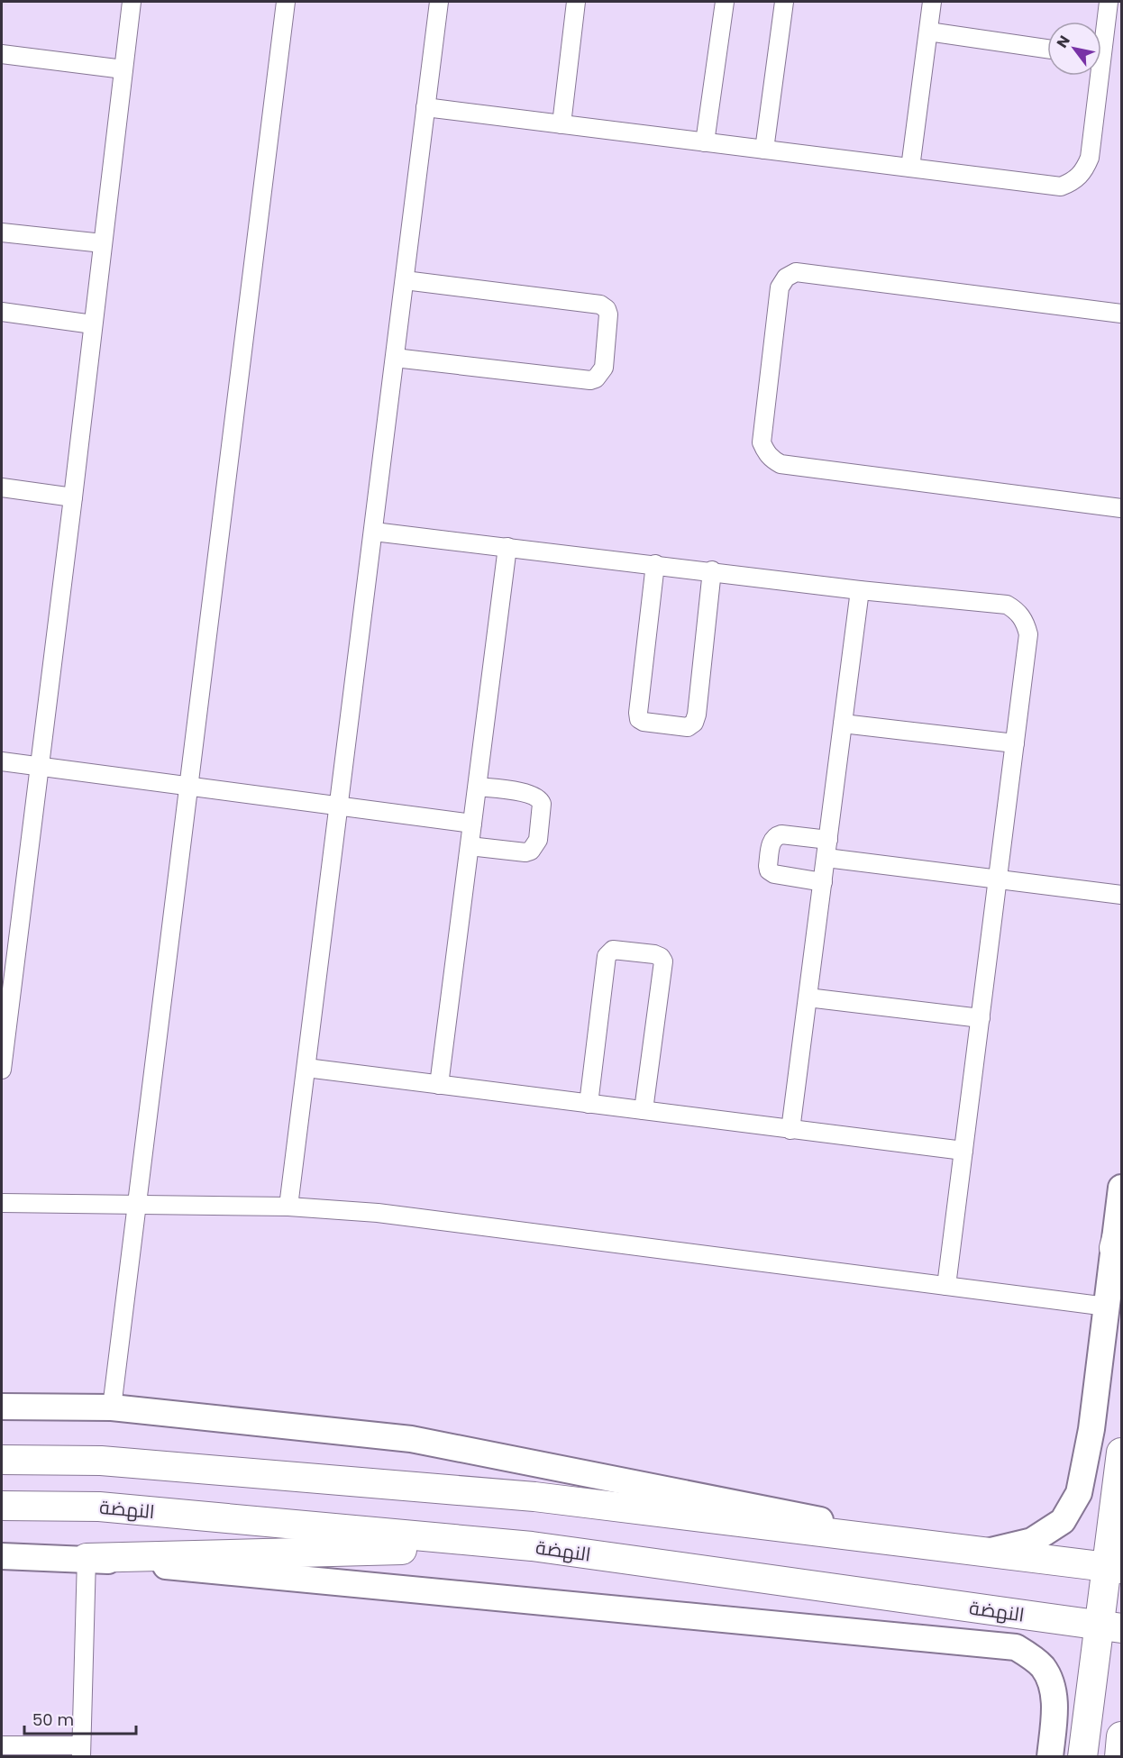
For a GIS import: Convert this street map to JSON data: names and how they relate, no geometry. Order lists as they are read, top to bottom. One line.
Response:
{"streets":{"main road":["النهضة"]},"scale_bar":"50 m","north":"top left"}
